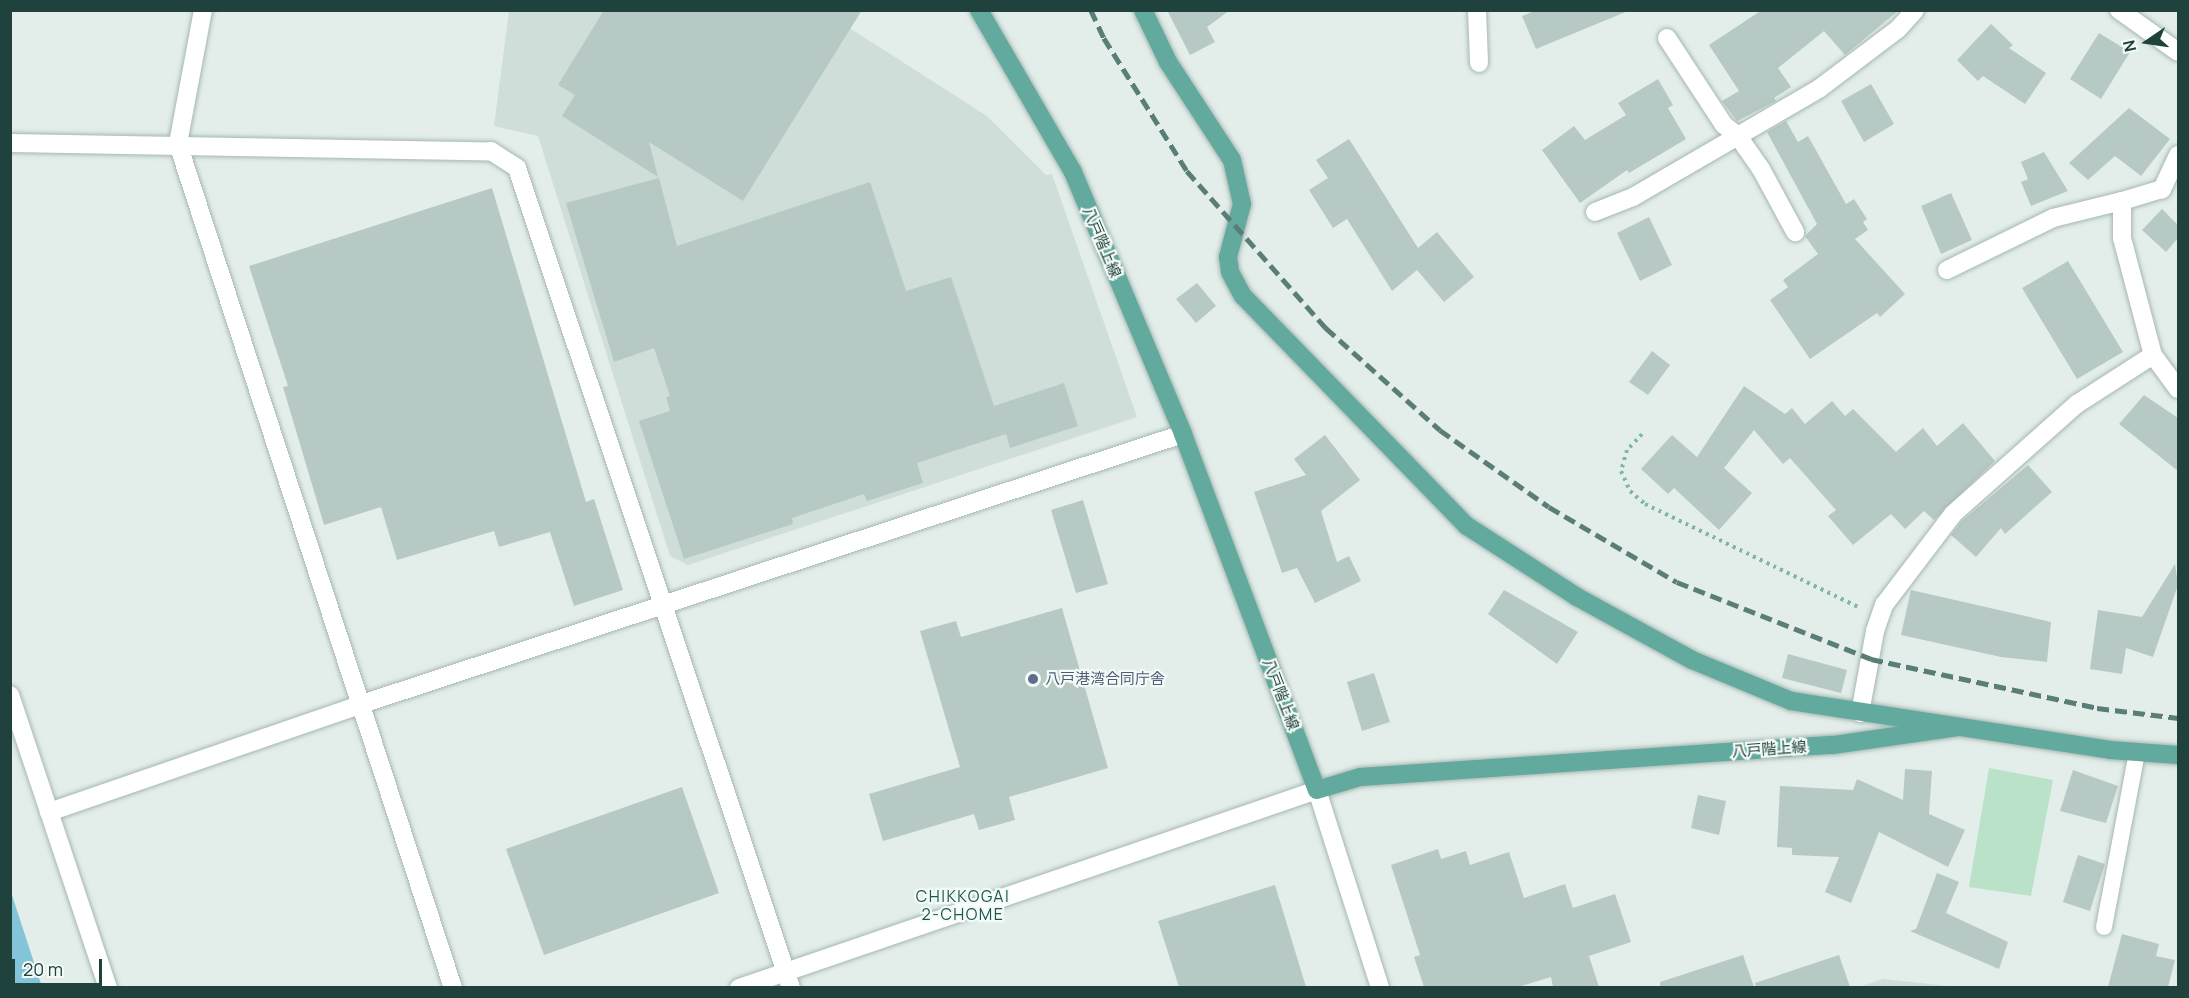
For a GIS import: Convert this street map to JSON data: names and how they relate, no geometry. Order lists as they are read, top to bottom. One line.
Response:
{"streets":{"main road":["八戸階上線"]},"districts":["CHIKKOGAI 2-CHOME"],"places":["八戸港湾合同庁舎"],"scale_bar":"20 m","north":"left"}
